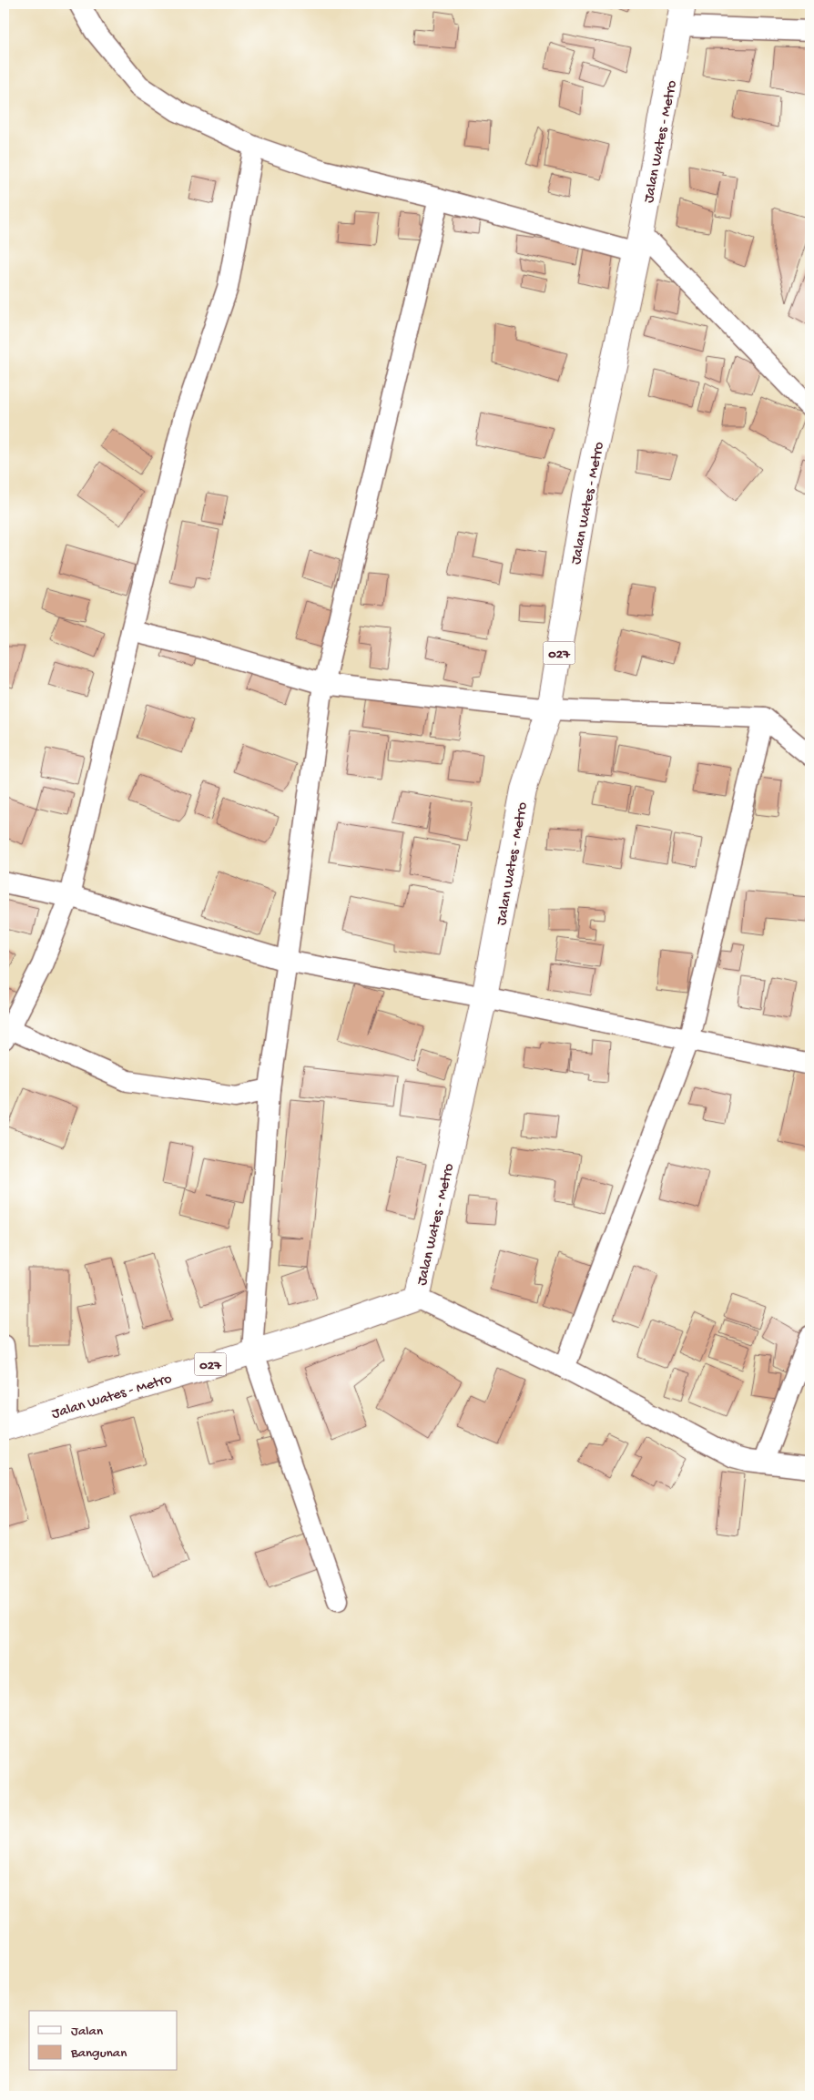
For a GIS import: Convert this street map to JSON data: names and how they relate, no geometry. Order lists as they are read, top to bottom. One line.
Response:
{"streets":{"main road":["Jalan Wates - Metro","027"]},"legend":["Jalan","Bangunan"]}
